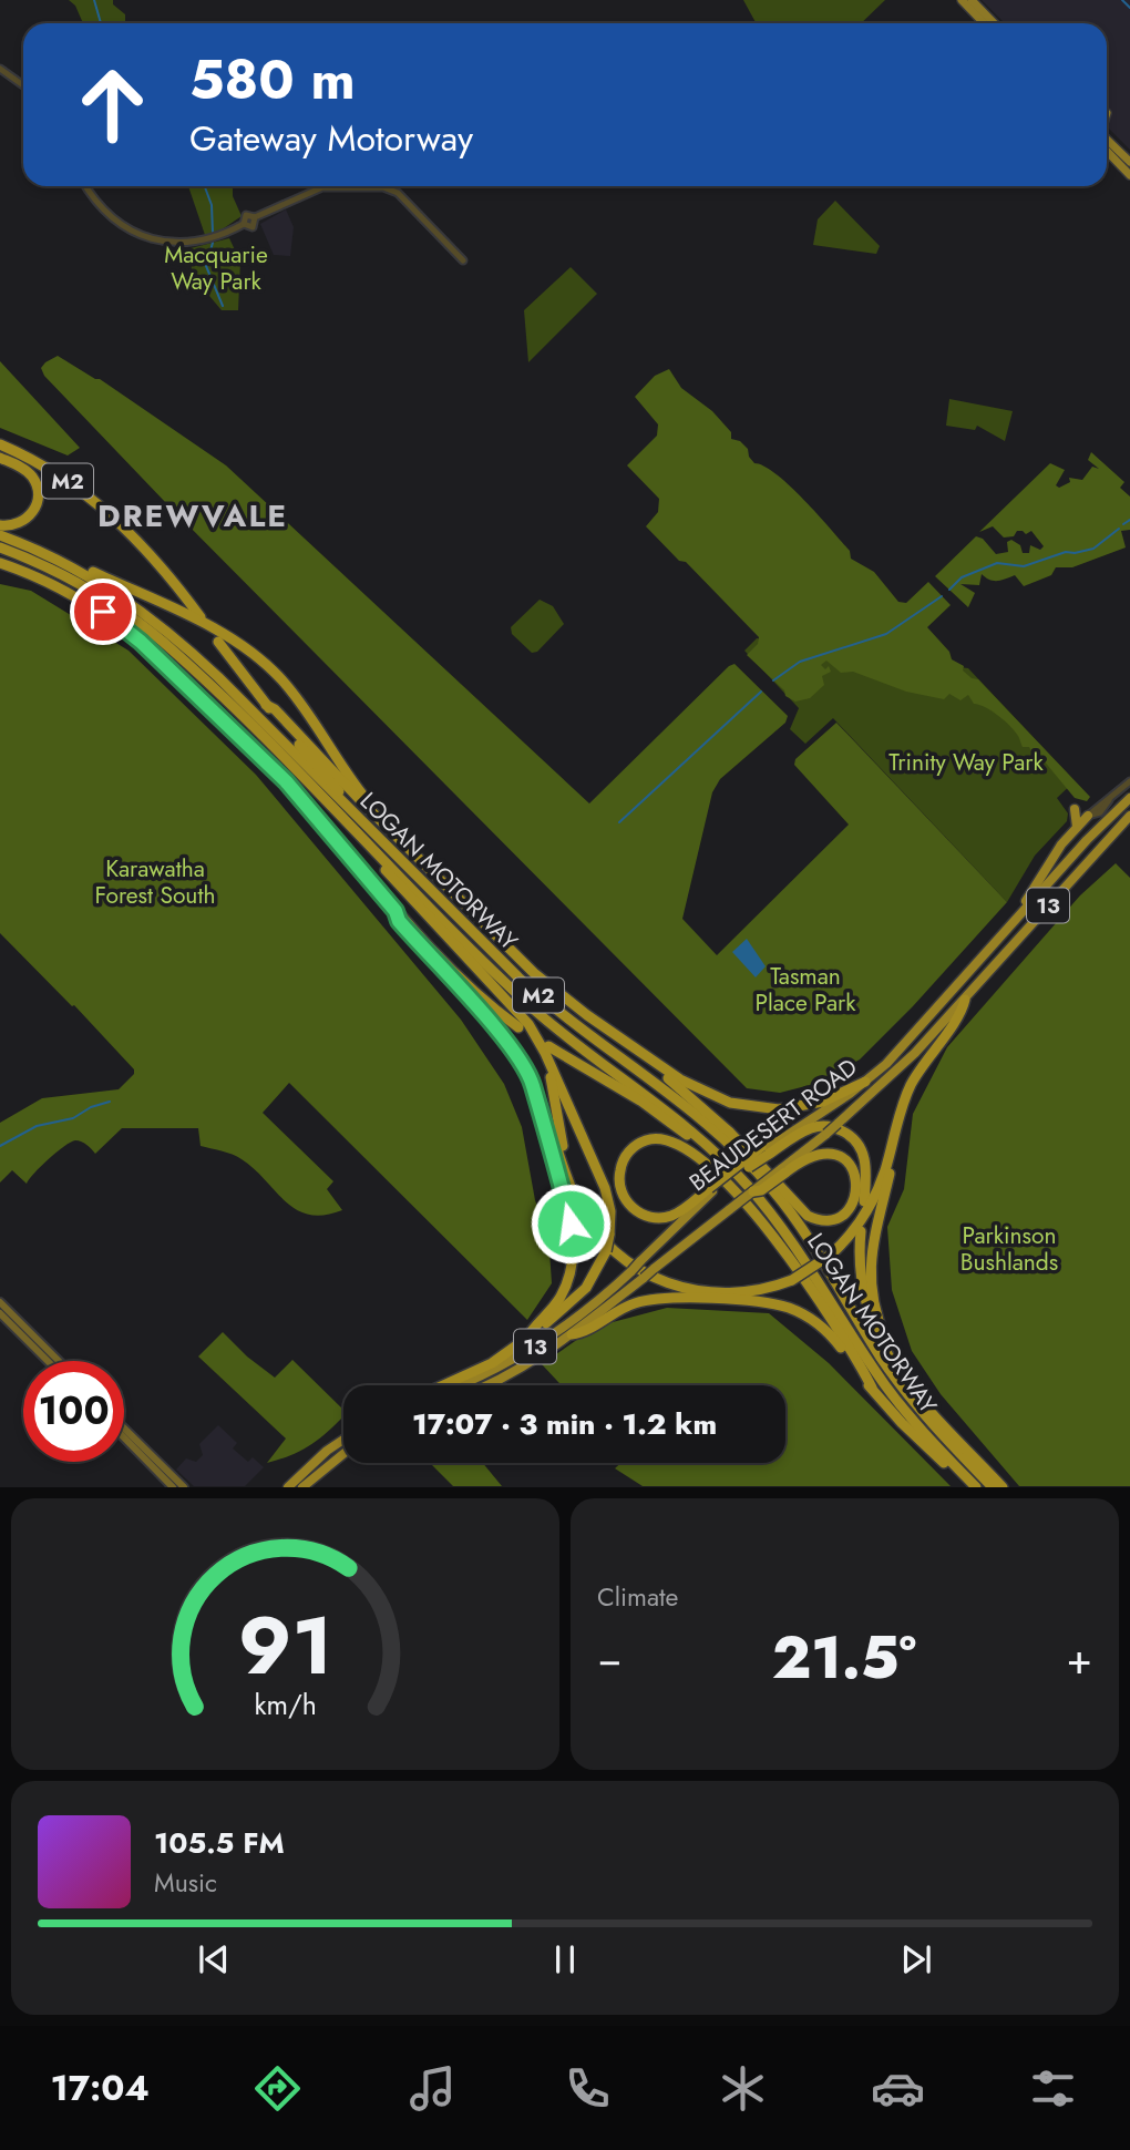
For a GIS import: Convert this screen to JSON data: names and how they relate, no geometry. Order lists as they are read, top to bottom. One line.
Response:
{"streets":{"highway":["M2","LOGAN MOTORWAY","13","BEAUDESERT ROAD"]},"crossings":[["M2","LOGAN MOTORWAY"]],"districts":["DREWVALE"],"parks":["Macquarie Way Park","Trinity Way Park","Karawatha Forest South","Tasman Place Park","Parkinson Bushlands"],"page":{"turn":["580 m","Gateway Motorway"],"limit":"100","trip":"17:07 · 3 min · 1.2 km","tile":"Climate","heat":["−","21.5°","+"],"song":["105.5 FM","Music"],"tabs":"17:04","gauge":["91","km/h"]}}
